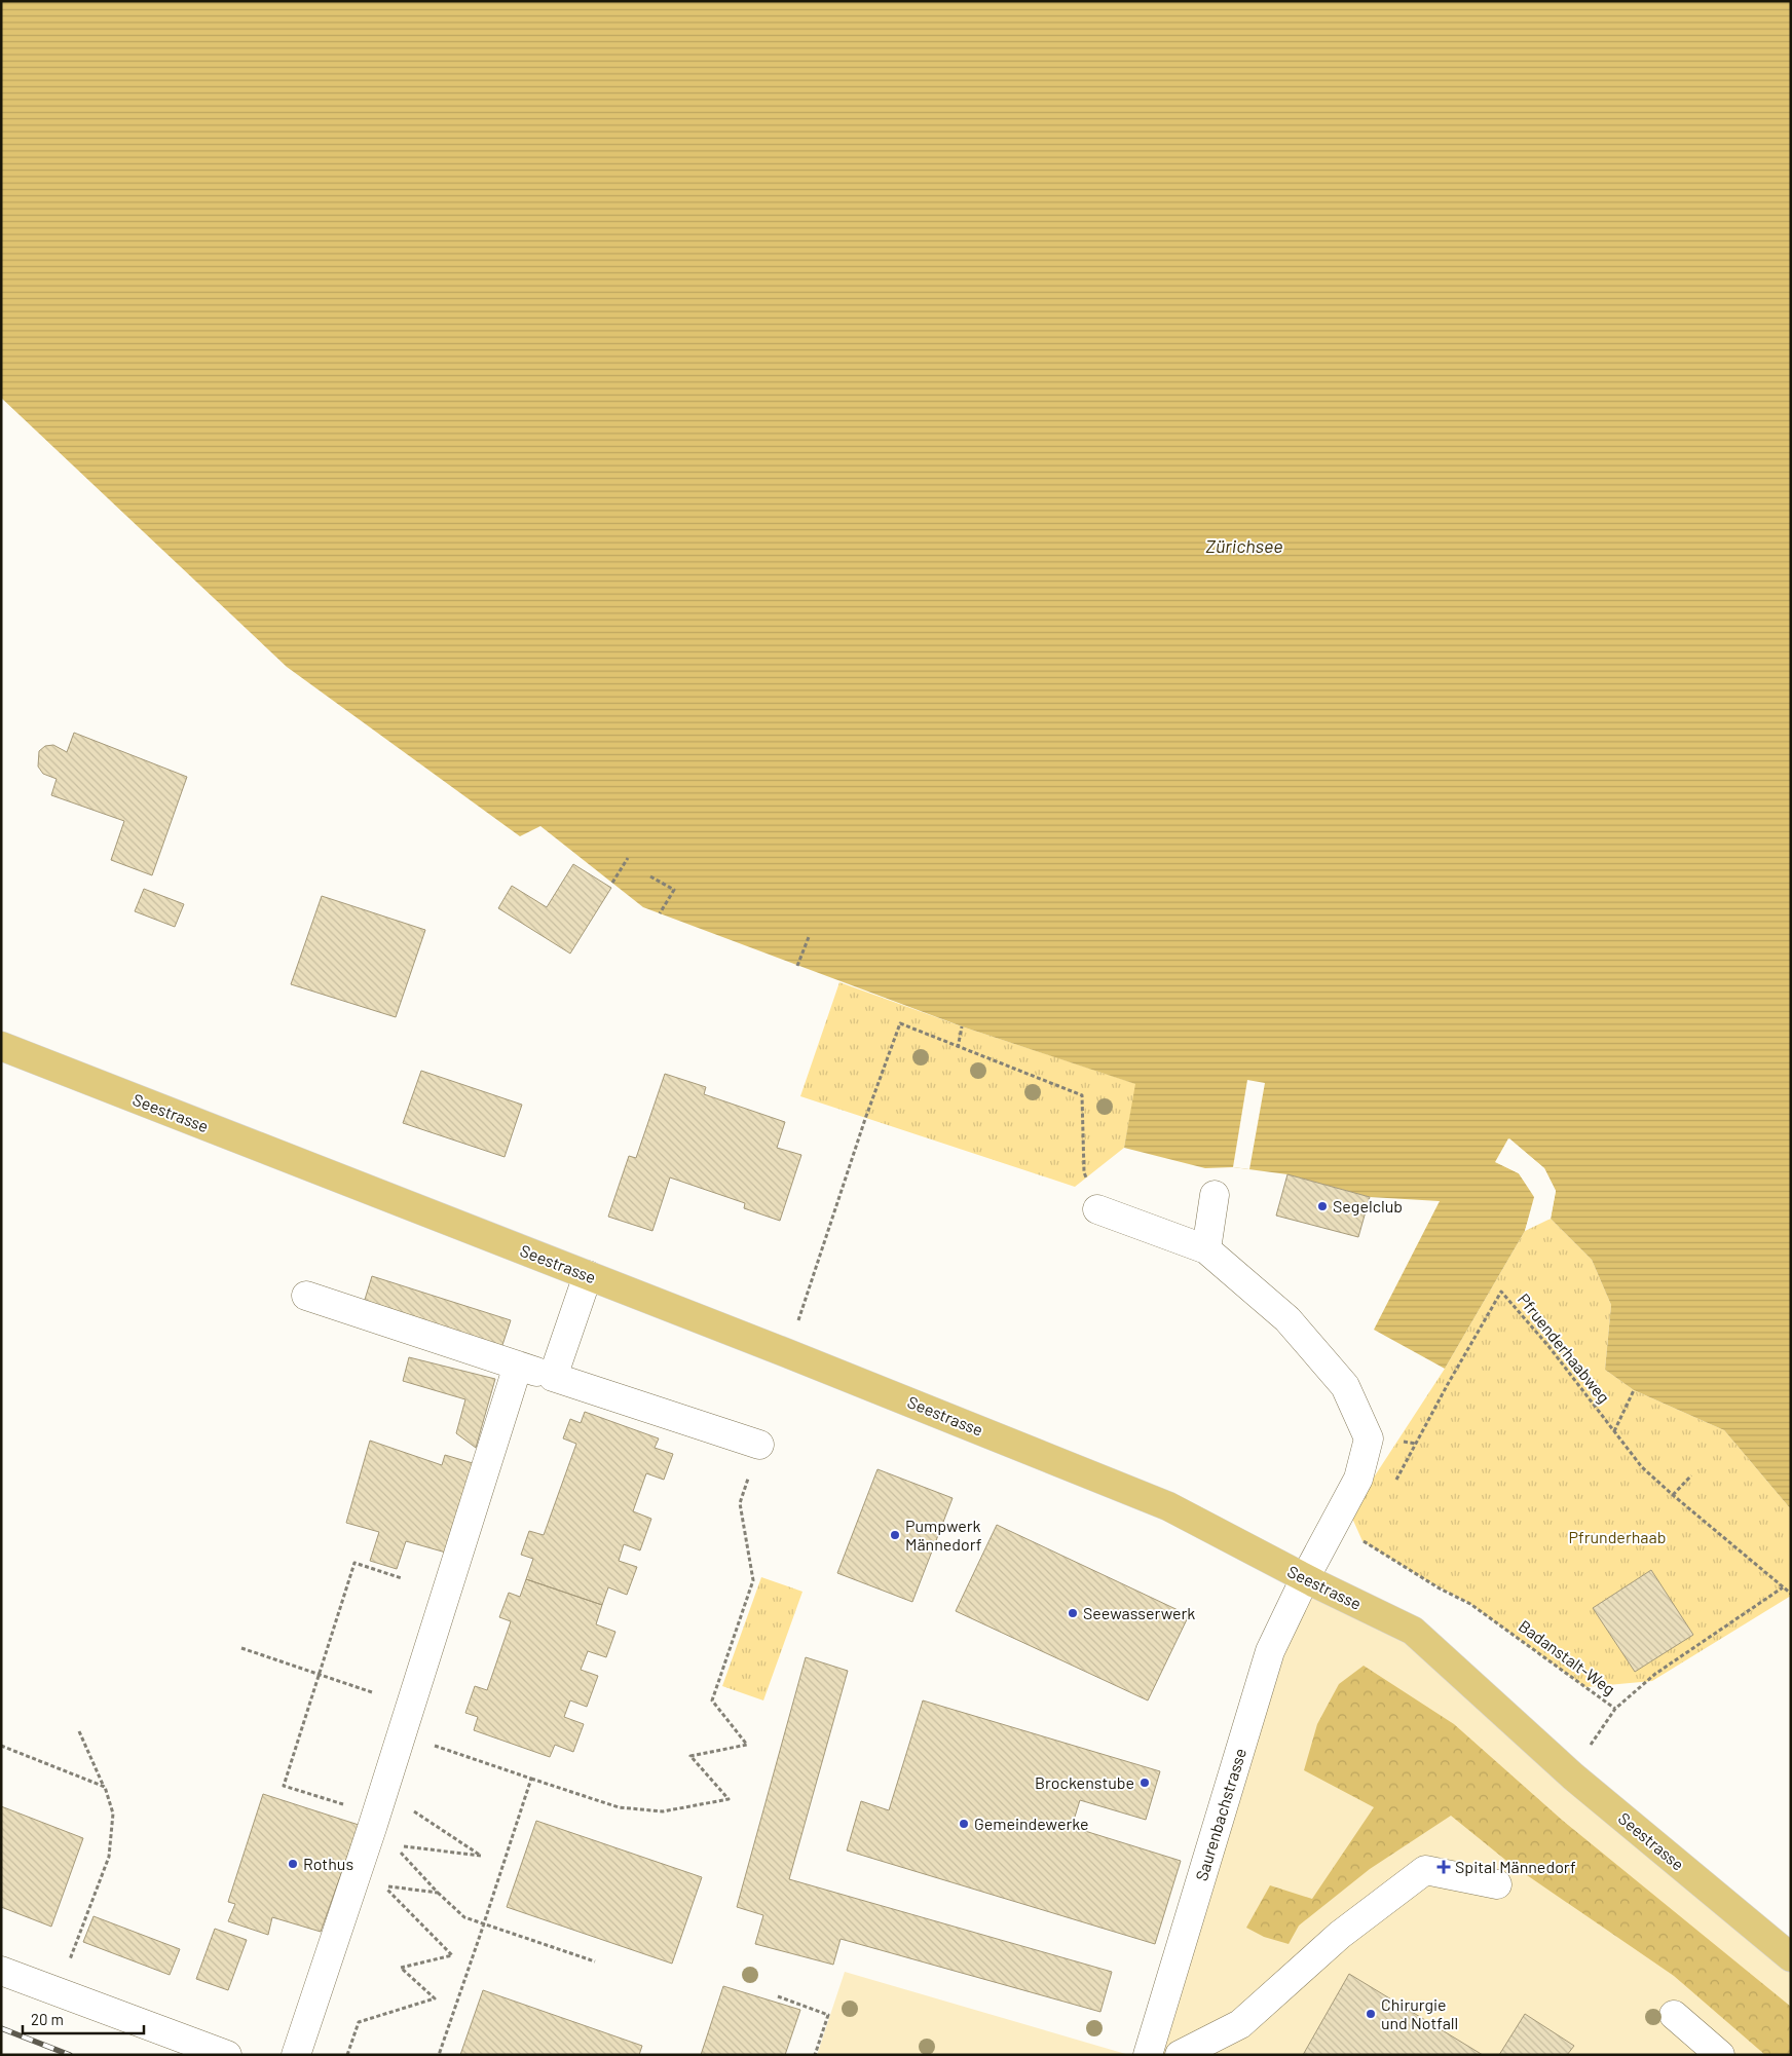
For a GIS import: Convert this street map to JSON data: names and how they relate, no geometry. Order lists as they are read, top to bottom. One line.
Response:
{"streets":{"main road":["Seestrasse"],"street":["Saurenbachstrasse"],"path":["Pfruenderhaabweg","Badanstalt-Weg"]},"crossings":[["Seestrasse","Saurenbachstrasse"],["Pfruenderhaabweg","Badanstalt-Weg"]],"water":["Zürichsee"],"parks":["Pfrunderhaab"],"places":{"other":["Segelclub","Pumpwerk Männedorf","Seewasserwerk","Brockenstube","Gemeindewerke","Rothus","Chirurgie und Notfall"],"health":["Spital Männedorf"]},"scale_bar":"20 m"}
